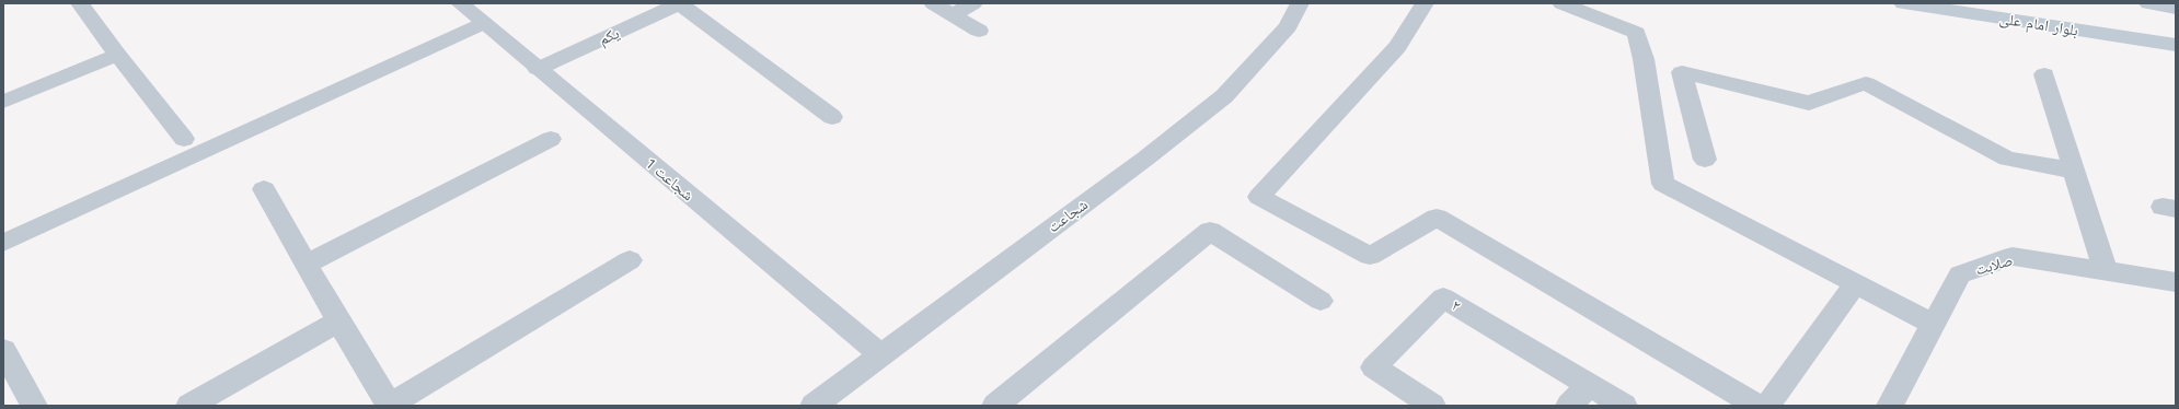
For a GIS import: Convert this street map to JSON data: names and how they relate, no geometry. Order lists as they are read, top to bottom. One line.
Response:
{"streets":{"main road":["بلوار امام علی"],"street":["یکم","شجاعت 1","شجاعت","صلابت","۲"]},"crossings":[["یکم","شجاعت 1"],["شجاعت 1","شجاعت"]]}
